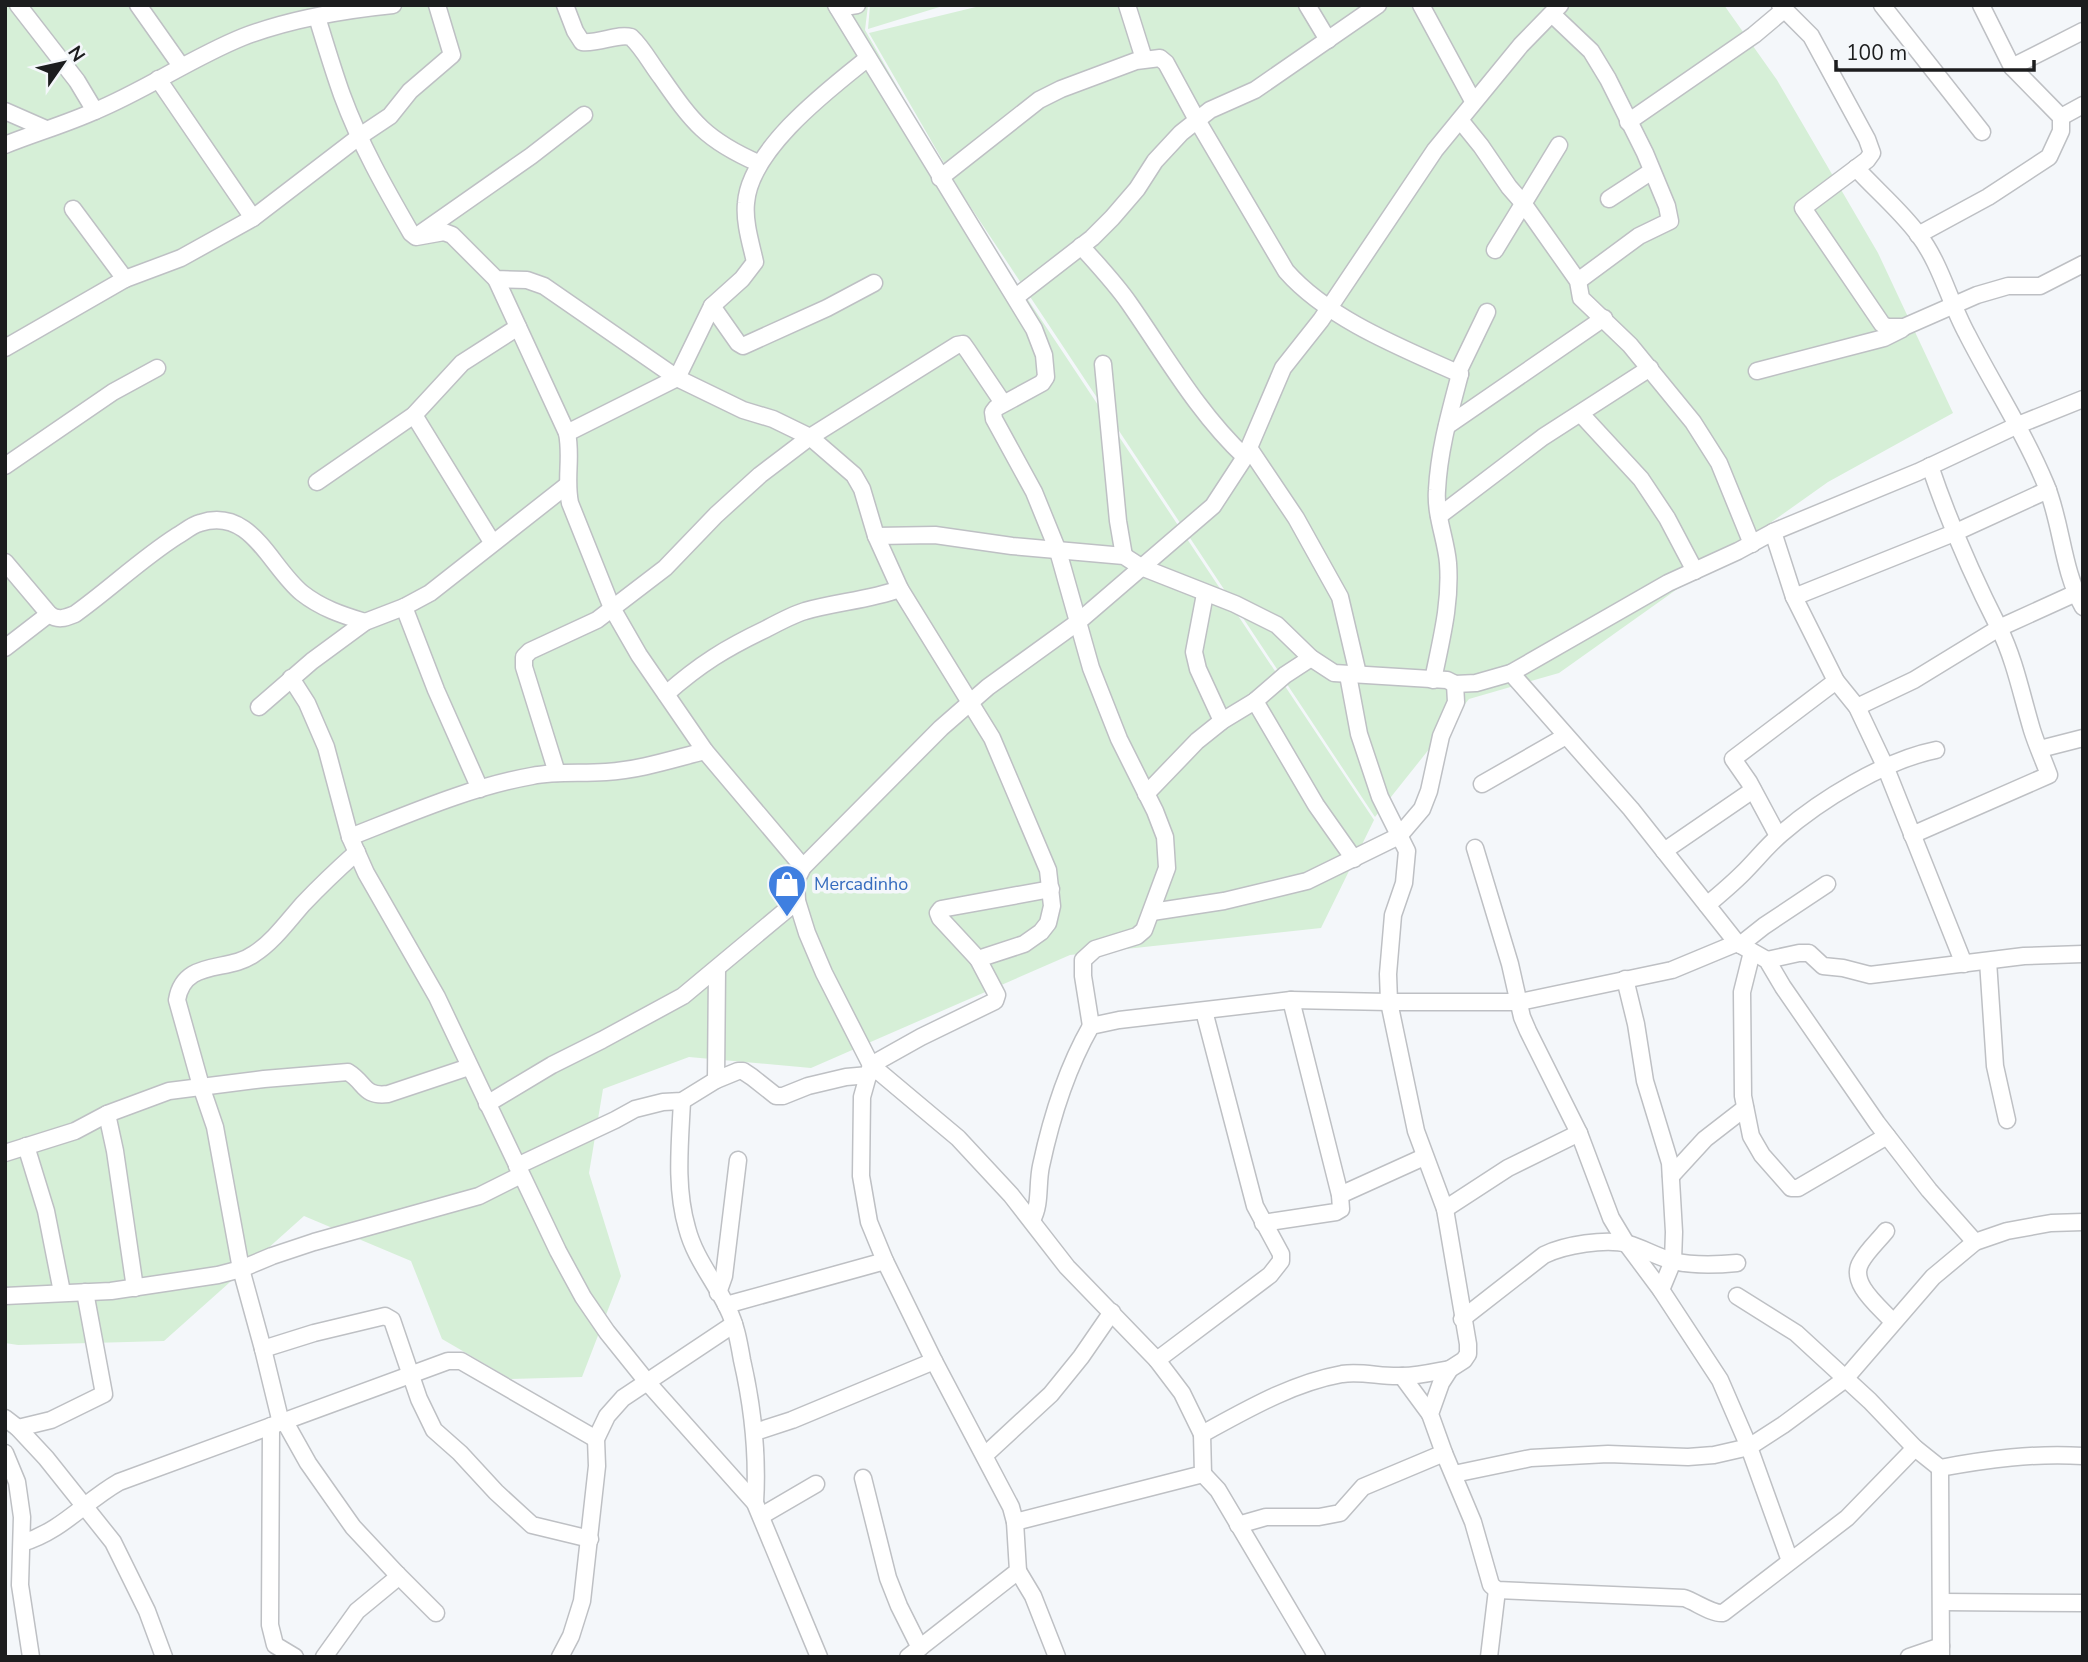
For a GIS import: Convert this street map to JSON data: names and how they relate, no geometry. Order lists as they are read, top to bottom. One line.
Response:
{"places":{"shop":["Mercadinho"]},"scale_bar":"100 m","north":"top right"}
